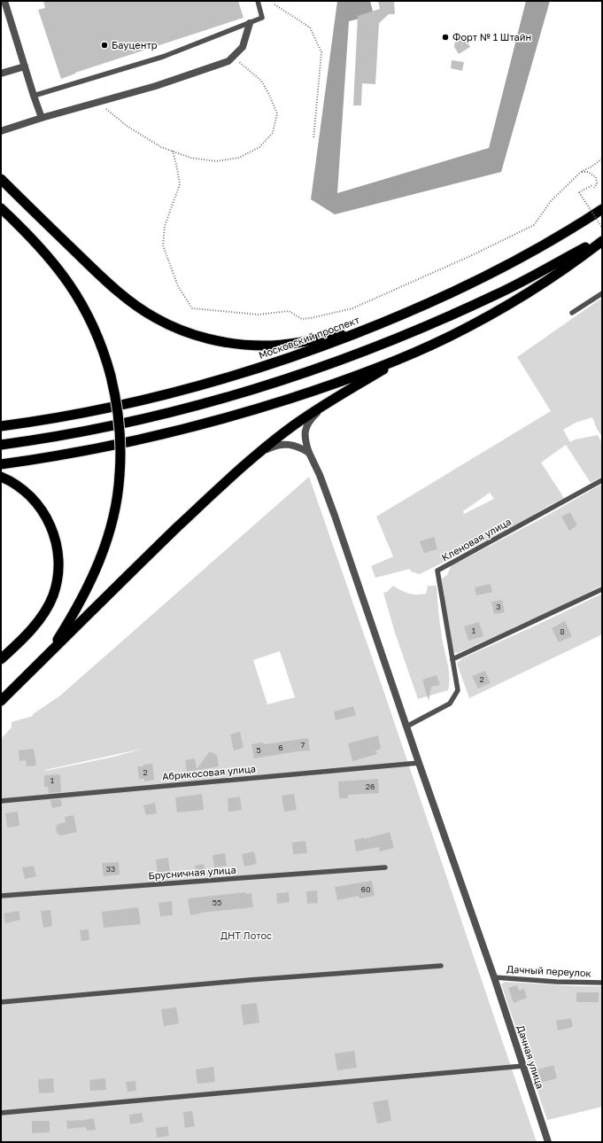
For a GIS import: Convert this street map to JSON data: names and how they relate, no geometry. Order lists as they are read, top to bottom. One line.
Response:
{"streets":{"highway":["Московский проспект"],"street":["Дачная улица"],"lane":["Кленовая улица","Абрикосовая улица","Брусничная улица","Дачный переулок"]},"crossings":[["Кленовая улица","Дачная улица"],["Абрикосовая улица","Дачная улица"],["Дачный переулок","Дачная улица"]],"parks":["ДНТ Лотос"],"places":["Форт № 1 Штайн","Бауцентр"],"house_numbers":["3","1","8","2","7","6","5","2","1","26","33","60","55"]}
